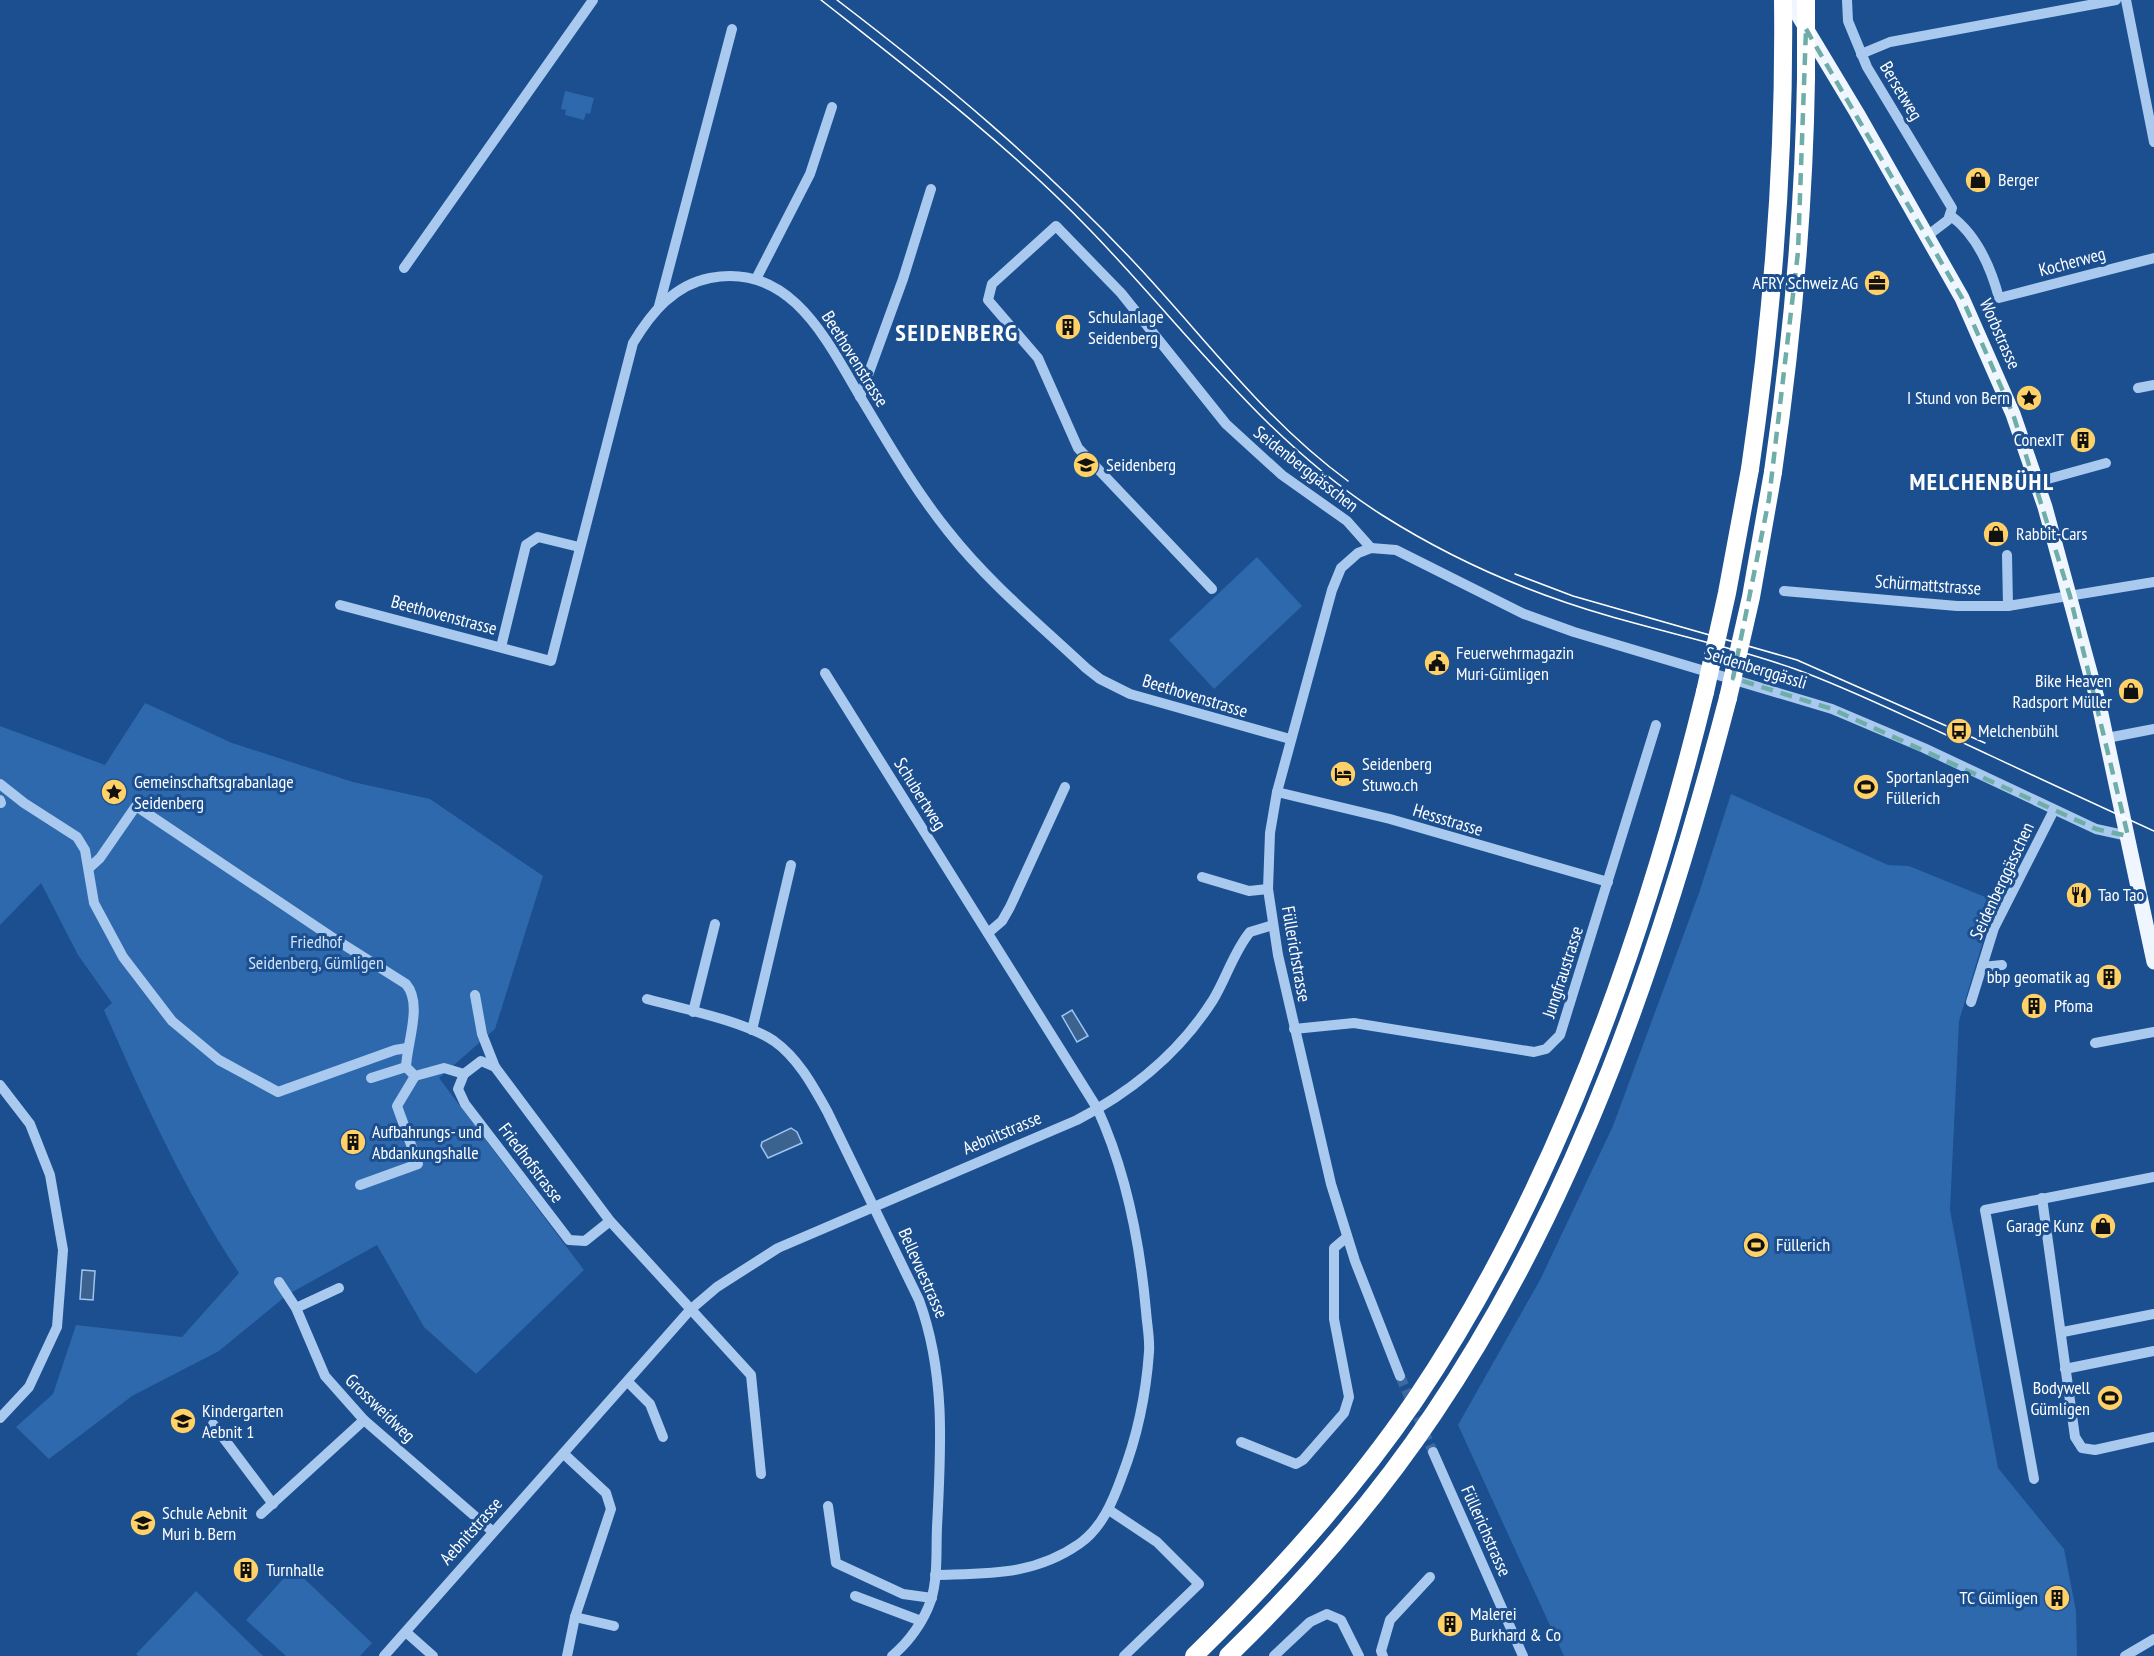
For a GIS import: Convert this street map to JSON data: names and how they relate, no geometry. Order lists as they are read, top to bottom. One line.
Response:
{"streets":{"main road":["Worbstrasse"],"street":["Bersetweg","Kocherweg","Beethovenstrasse","Seidenberggässchen","Schürmattstrasse","Seidenberggässli","Schubertweg","Hessstrasse","Füllerichstrasse","Jungfraustrasse","Aebnitstrasse","Friedhofstrasse","Bellevuestrasse","Grossweidweg"]},"crossings":[["Bersetweg","Kocherweg"],["Worbstrasse","Schürmattstrasse"],["Worbstrasse","Seidenberggässli"],["Beethovenstrasse","Füllerichstrasse"],["Seidenberggässchen","Seidenberggässli"],["Seidenberggässchen","Füllerichstrasse"],["Seidenberggässli","Füllerichstrasse"],["Schubertweg","Aebnitstrasse"],["Hessstrasse","Füllerichstrasse"],["Hessstrasse","Jungfraustrasse"],["Füllerichstrasse","Jungfraustrasse"],["Füllerichstrasse","Aebnitstrasse"],["Aebnitstrasse","Friedhofstrasse"],["Aebnitstrasse","Bellevuestrasse"],["Aebnitstrasse","Grossweidweg"]],"districts":["SEIDENBERG","MELCHENBÜHL"],"parks":["Friedhof Seidenberg, Gümligen"],"places":{"shop":["Berger","Rabbit-Cars","Bike Heaven Radsport Müller","Garage Kunz"],"office":["AFRY Schweiz AG"],"building":["Schulanlage Seidenberg","ConexIT","bbp geomatik ag","Pfoma","Aufbahrungs- und Abdankungshalle","Turnhalle","TC Gümligen","Malerei Burkhard & Co"],"place":["I Stund von Bern","Gemeinschaftsgrabanlage Seidenberg"],"school or university":["Seidenberg","Kindergarten Aebnit 1","Schule Aebnit Muri b. Bern"],"public building":["Feuerwehrmagazin Muri-Gümligen"],"bus stop":["Melchenbühl"],"hotel":["Seidenberg Stuwo.ch"],"sports":["Sportanlagen Füllerich","Füllerich","Bodywell Gümligen"],"restaurant":["Tao Tao"]}}
